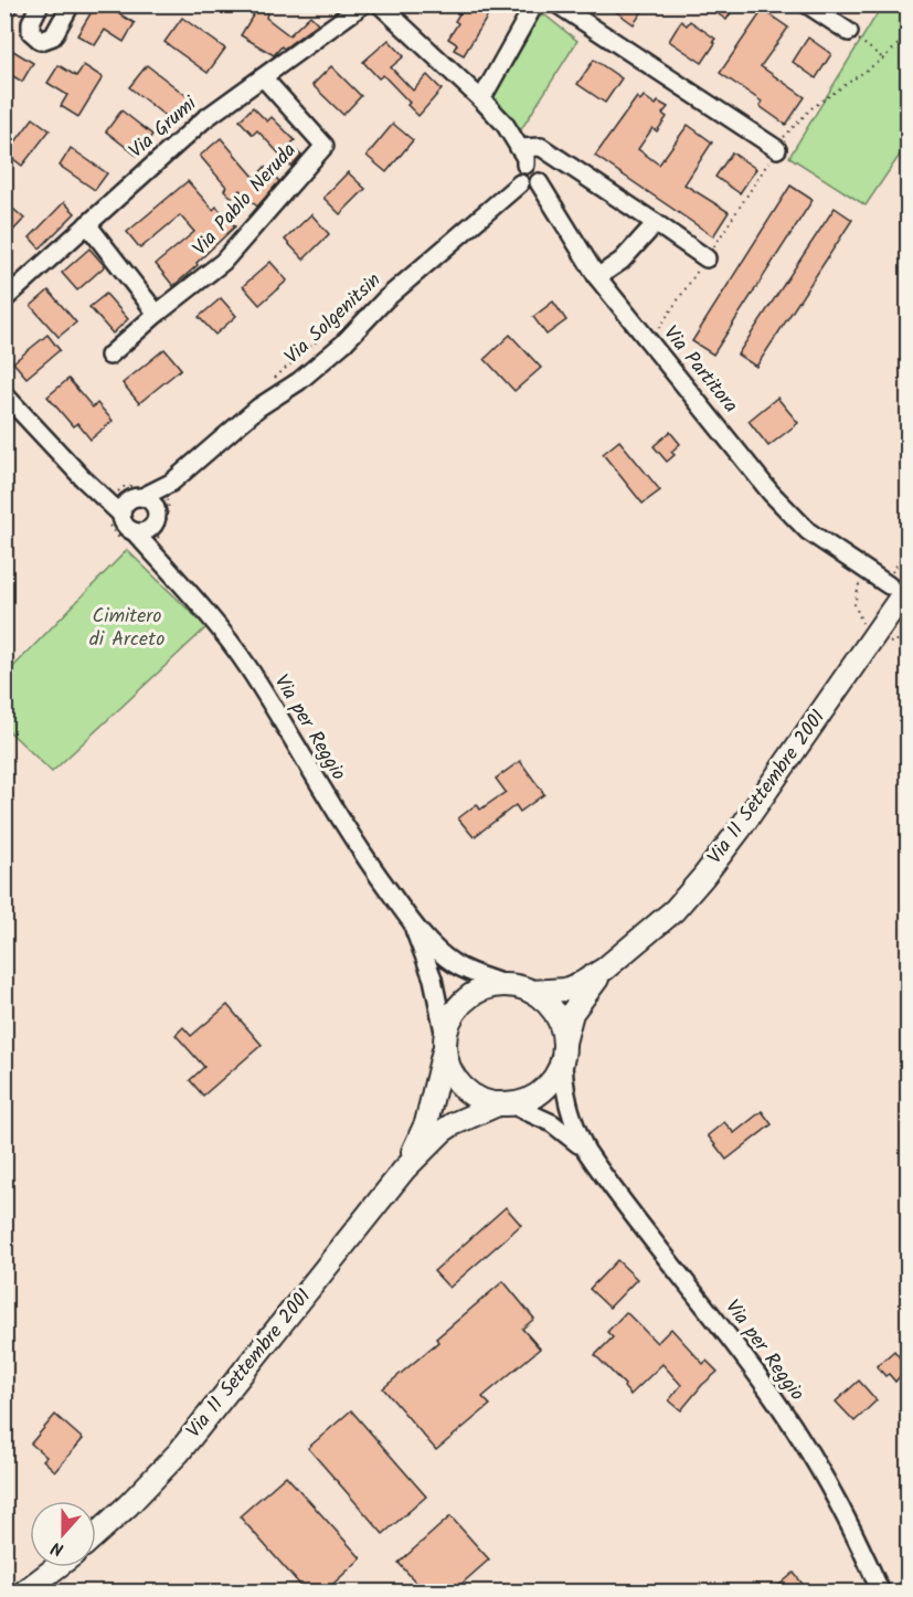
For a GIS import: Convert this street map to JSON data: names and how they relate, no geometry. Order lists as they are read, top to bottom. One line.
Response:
{"streets":{"main road":["Via 11 Settembre 2001"],"street":["Via Grumi","Via Pablo Neruda","Via Solgenitsin","Via Partitora","Via per Reggio"]},"crossings":[["Via Grumi","Via Pablo Neruda"],["Via Solgenitsin","Via per Reggio"],["Via Partitora","Via 11 Settembre 2001"],["Via per Reggio","Via 11 Settembre 2001"]],"parks":["Cimitero di Arceto"],"north":"bottom"}
